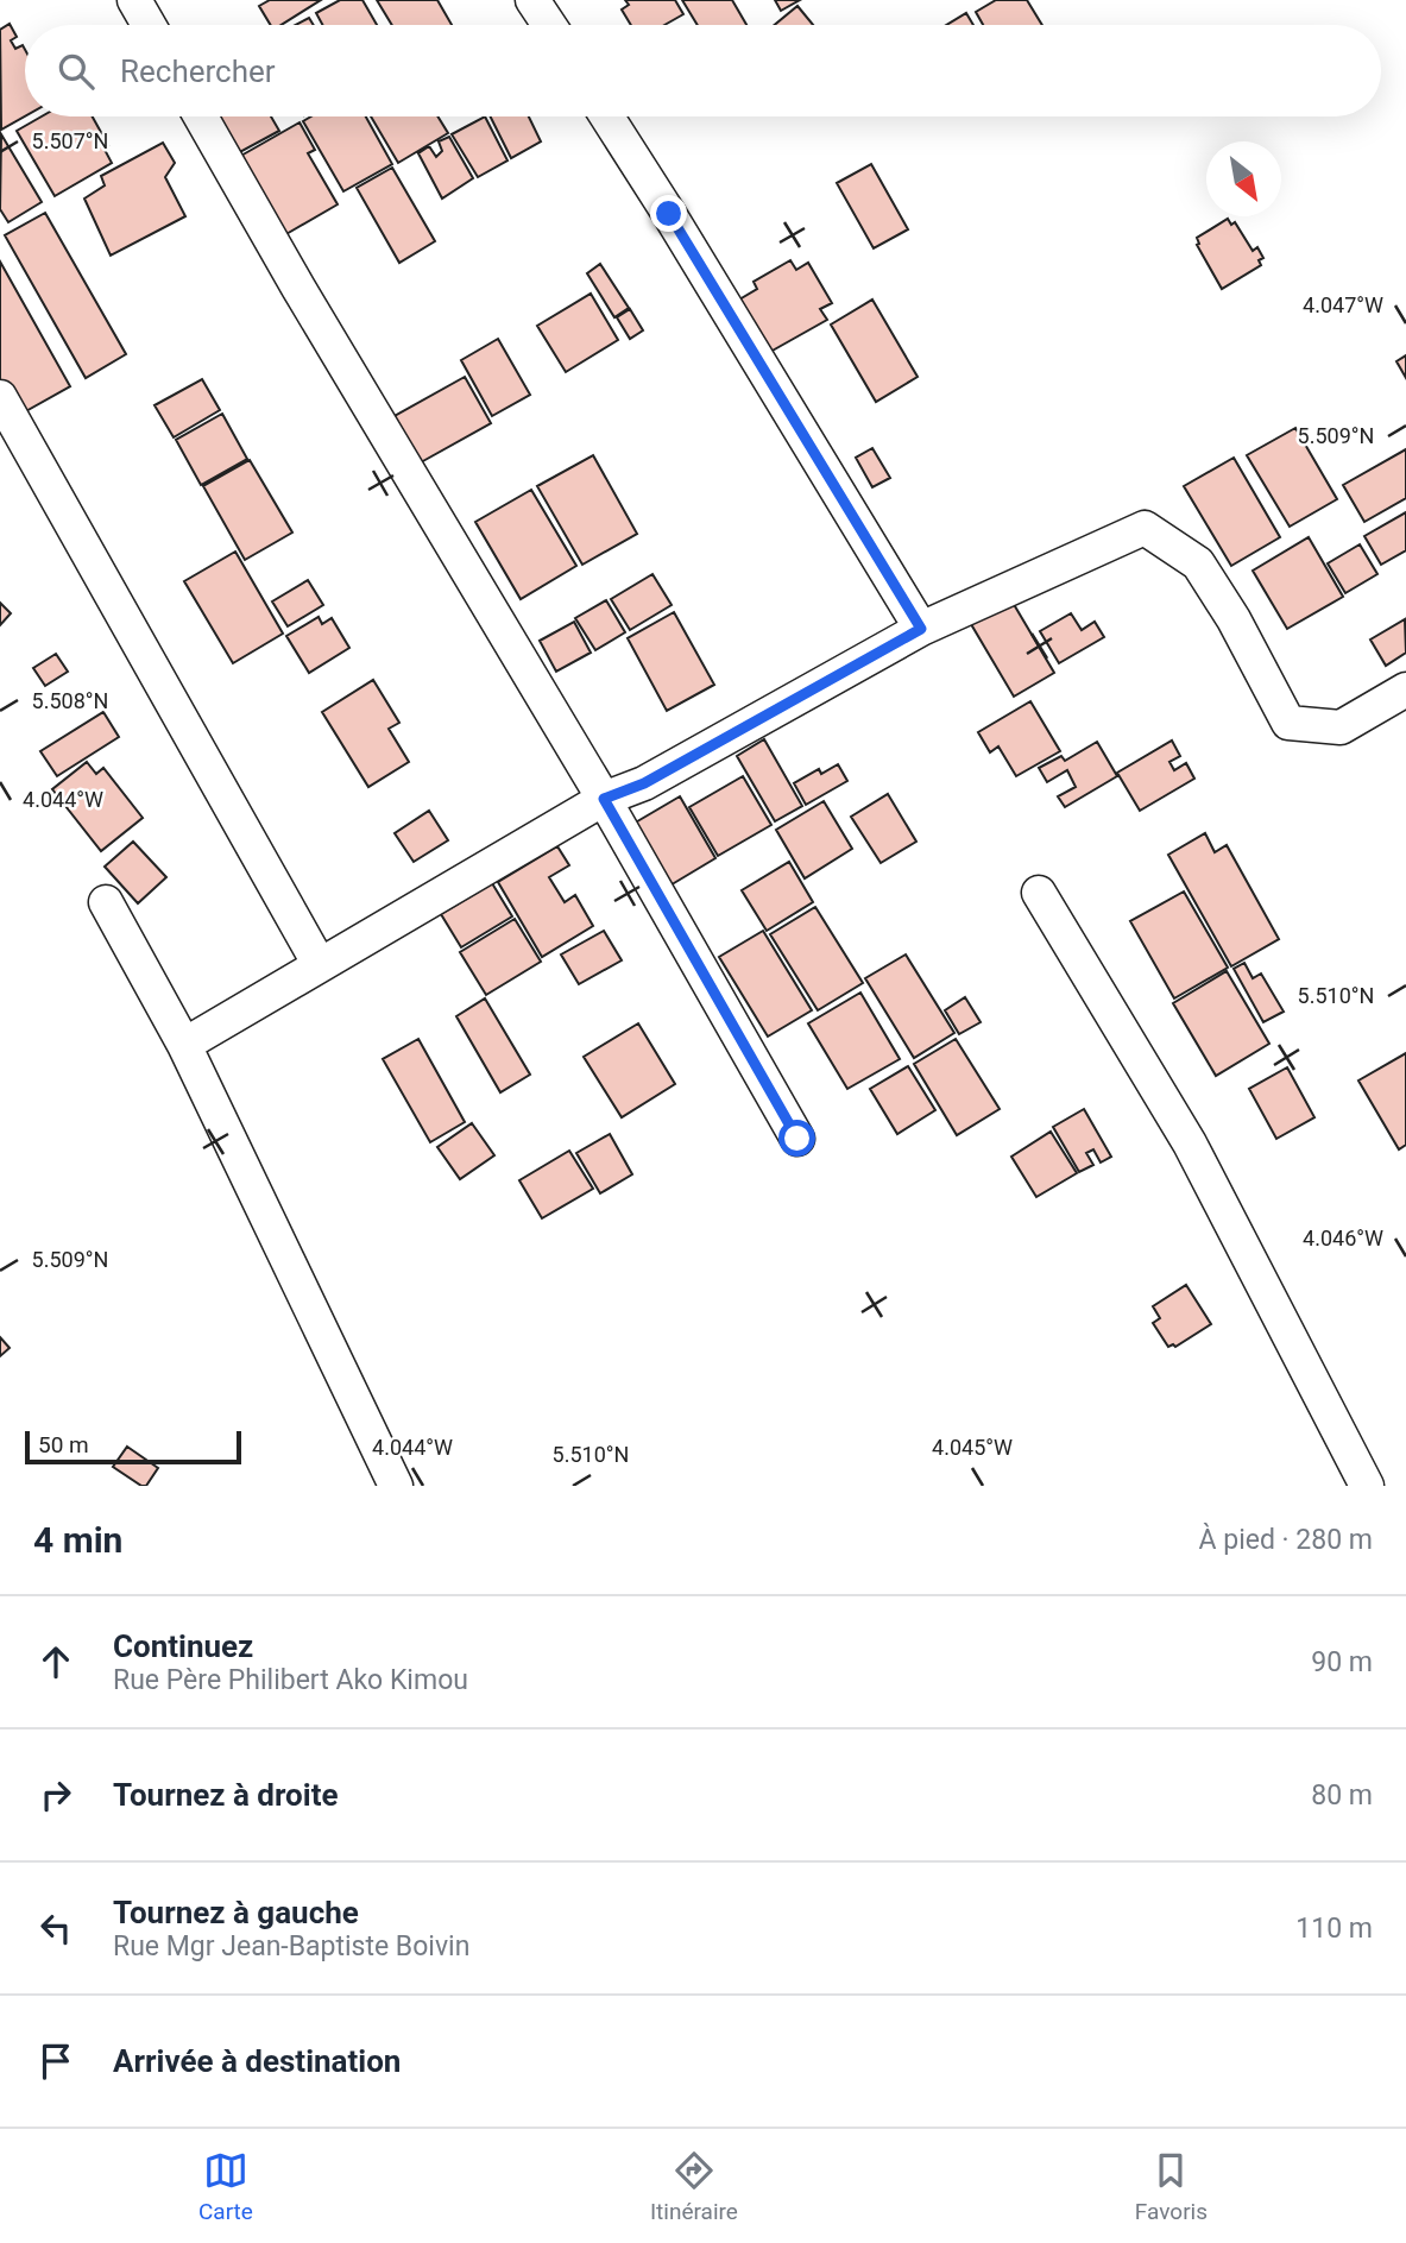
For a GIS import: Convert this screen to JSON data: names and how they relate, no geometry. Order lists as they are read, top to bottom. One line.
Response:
{"scale_bar":"50 m","north":"bottom right","page":{"search":"Rechercher","scale":"50 m","heading":["4 min","À pied · 280 m"],"list":[["Continuez","Rue Père Philibert Ako Kimou","90 m"],["Tournez à droite","80 m"],["Tournez à gauche","Rue Mgr Jean-Baptiste Boivin","110 m"],"Arrivée à destination"],"nav":["Carte","Itinéraire","Favoris"]},"coordinates":["5.507°N","4.047°W","5.509°N","5.508°N","4.044°W","5.510°N","4.046°W","4.045°W"]}
